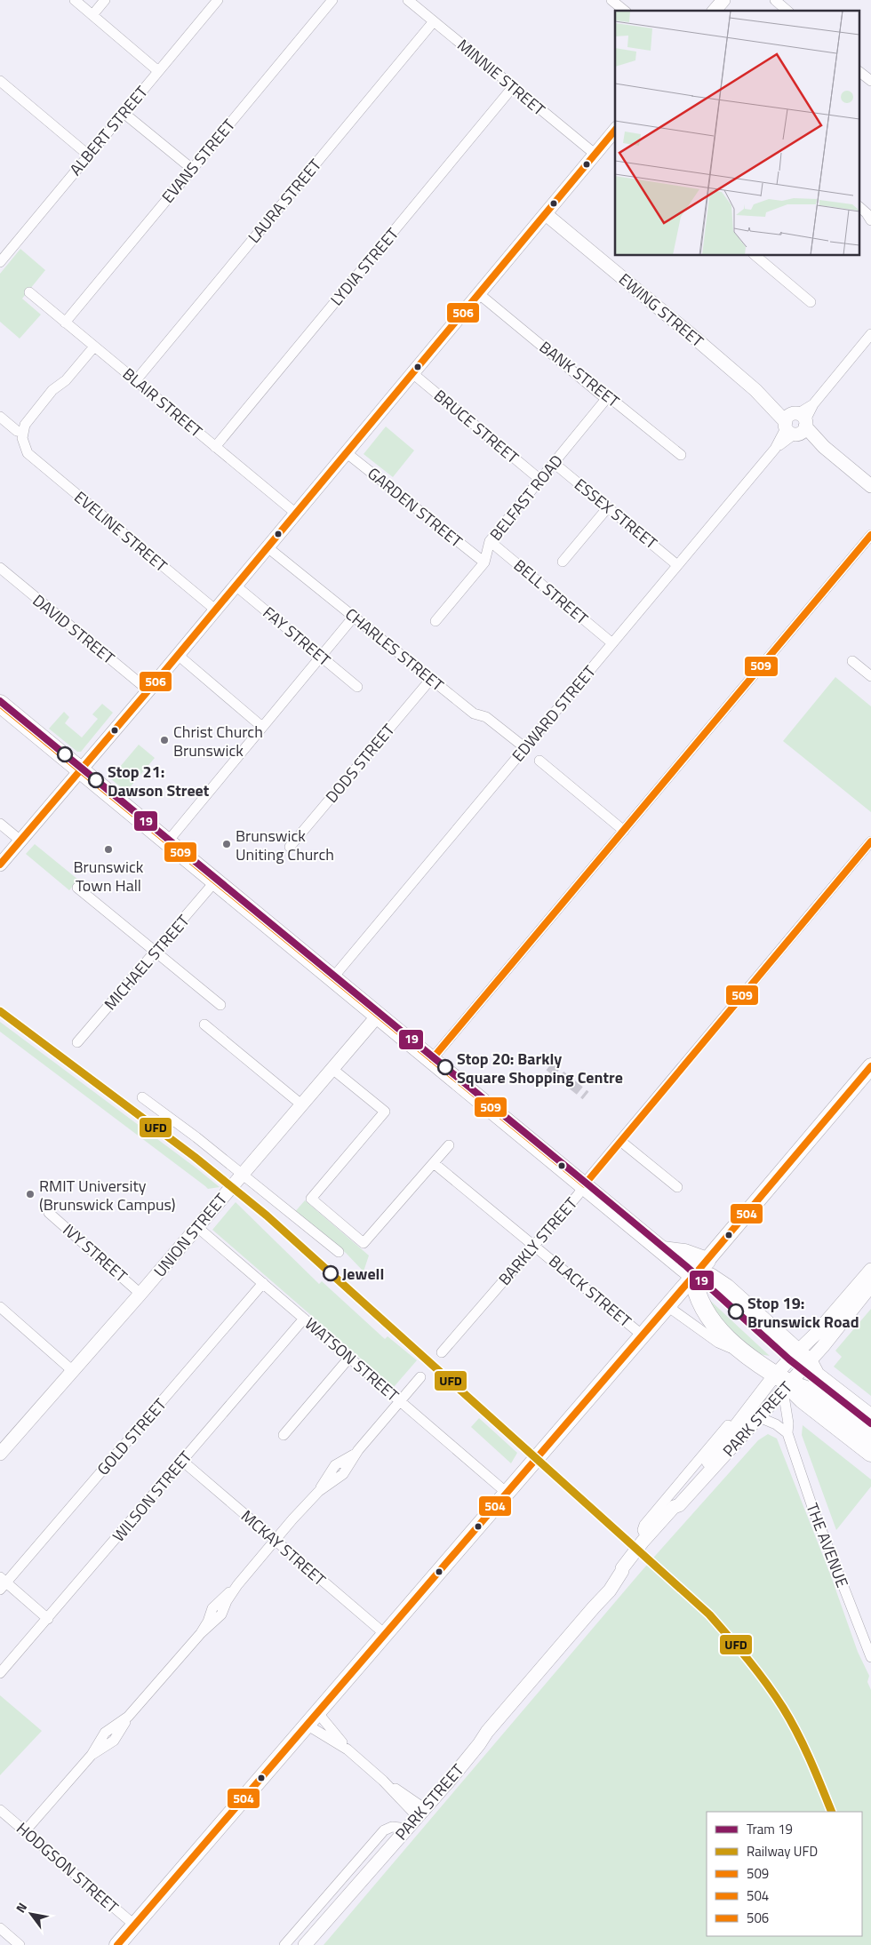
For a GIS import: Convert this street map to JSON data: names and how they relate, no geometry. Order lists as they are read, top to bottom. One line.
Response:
{"streets":{"street":["MINNIE STREET","ALBERT STREET","EVANS STREET","LAURA STREET","LYDIA STREET","EWING STREET","BANK STREET","BLAIR STREET","BRUCE STREET","BELFAST ROAD","GARDEN STREET","ESSEX STREET","EVELINE STREET","BELL STREET","DAVID STREET","FAY STREET","CHARLES STREET","EDWARD STREET","DODS STREET","MICHAEL STREET","UNION STREET","BARKLY STREET","IVY STREET","BLACK STREET","WATSON STREET","PARK STREET","GOLD STREET","WILSON STREET","THE AVENUE","MCKAY STREET","HODGSON STREET"]},"crossings":[["MINNIE STREET","LAURA STREET"],["MINNIE STREET","LYDIA STREET"],["EVANS STREET","BLAIR STREET"],["LAURA STREET","BLAIR STREET"],["LYDIA STREET","BLAIR STREET"],["EWING STREET","EDWARD STREET"],["BANK STREET","BELFAST ROAD"],["BRUCE STREET","BELFAST ROAD"],["BELFAST ROAD","GARDEN STREET"],["BELFAST ROAD","ESSEX STREET"],["BELFAST ROAD","BELL STREET"],["ESSEX STREET","EDWARD STREET"],["BELL STREET","EDWARD STREET"],["CHARLES STREET","EDWARD STREET"],["CHARLES STREET","DODS STREET"],["UNION STREET","IVY STREET"],["UNION STREET","WATSON STREET"],["BARKLY STREET","BLACK STREET"],["WATSON STREET","GOLD STREET"],["WATSON STREET","WILSON STREET"],["PARK STREET","THE AVENUE"],["WILSON STREET","MCKAY STREET"]],"places":["Christ Church Brunswick","Stop 21: Dawson Street","Brunswick Uniting Church","Brunswick Town Hall","Stop 20: Barkly Square Shopping Centre","RMIT University (Brunswick Campus)","Jewell","Stop 19: Brunswick Road"],"lines":["transit line 506","transit line 509","tram line 19","rail line UFD","transit line 504"],"legend":["Tram 19","Railway UFD","509","504","506"],"north":"top left"}
